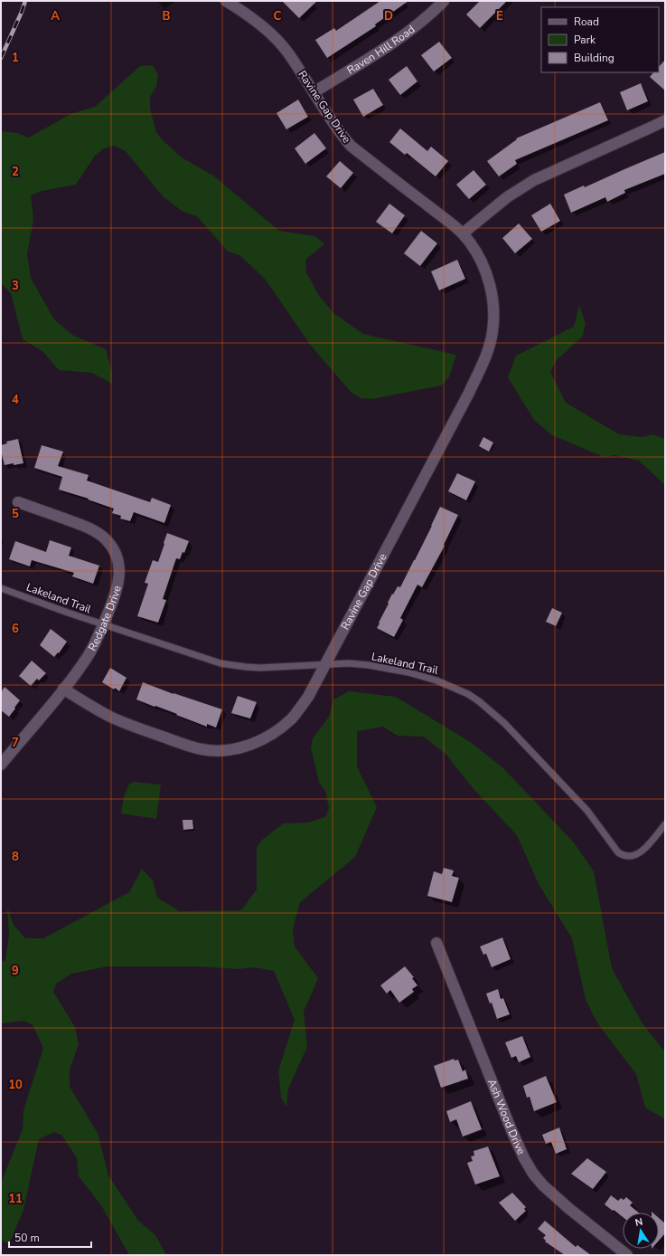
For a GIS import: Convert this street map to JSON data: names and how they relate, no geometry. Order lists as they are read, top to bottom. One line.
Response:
{"streets":{"street":["Raven Hill Road","Ravine Gap Drive","Redgate Drive","Ash Wood Drive"],"lane":["Lakeland Trail"]},"crossings":[["Raven Hill Road","Ravine Gap Drive"],["Ravine Gap Drive","Lakeland Trail"],["Ravine Gap Drive","Redgate Drive"],["Lakeland Trail","Redgate Drive"]],"legend":["Road","Park","Building"],"scale_bar":"50 m","north":"top","grid":{"columns":["A","B","C","D","E"],"rows":["1","2","3","4","5","6","7","8","9","10","11"]}}
